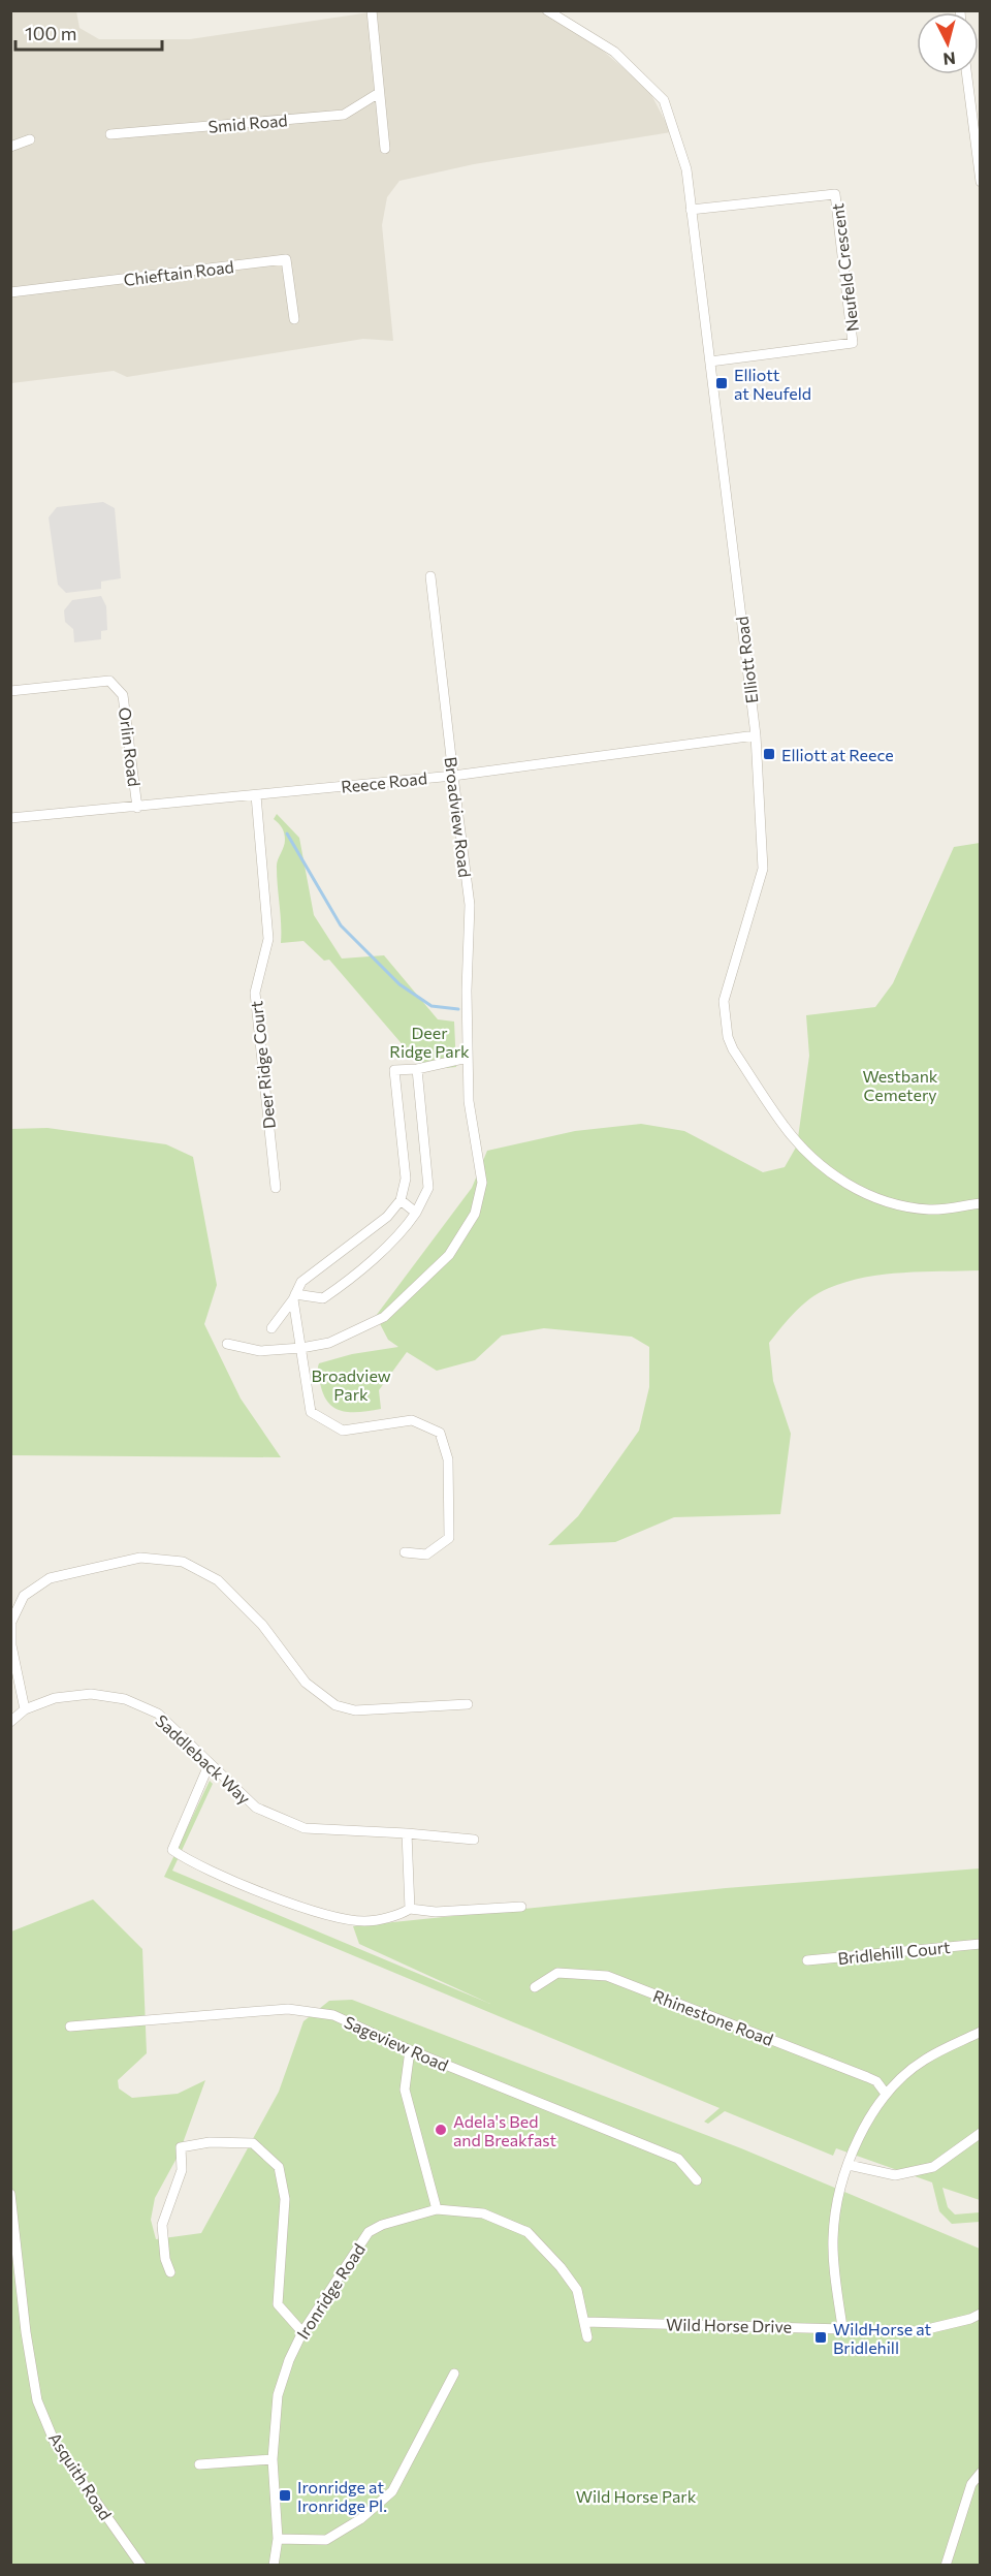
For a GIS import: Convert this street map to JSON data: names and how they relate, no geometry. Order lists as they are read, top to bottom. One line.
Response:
{"streets":{"street":["Smid Road","Neufeld Crescent","Chieftain Road","Elliott Road","Orlin Road","Reece Road","Broadview Road","Deer Ridge Court","Saddleback Way","Bridlehill Court","Rhinestone Road","Sageview Road","Ironridge Road","Wild Horse Drive","Asquith Road"]},"crossings":[["Neufeld Crescent","Elliott Road"],["Elliott Road","Reece Road"],["Orlin Road","Reece Road"],["Reece Road","Broadview Road"],["Reece Road","Deer Ridge Court"],["Ironridge Road","Wild Horse Drive"]],"parks":["Deer Ridge Park","Westbank Cemetery","Broadview Park","Wild Horse Park"],"places":{"transit":["Elliott at Neufeld","Elliott at Reece","WildHorse at Bridlehill","Ironridge at Ironridge Pl."],"other":["Adela's Bed and Breakfast"]},"scale_bar":"100 m","north":"bottom"}
